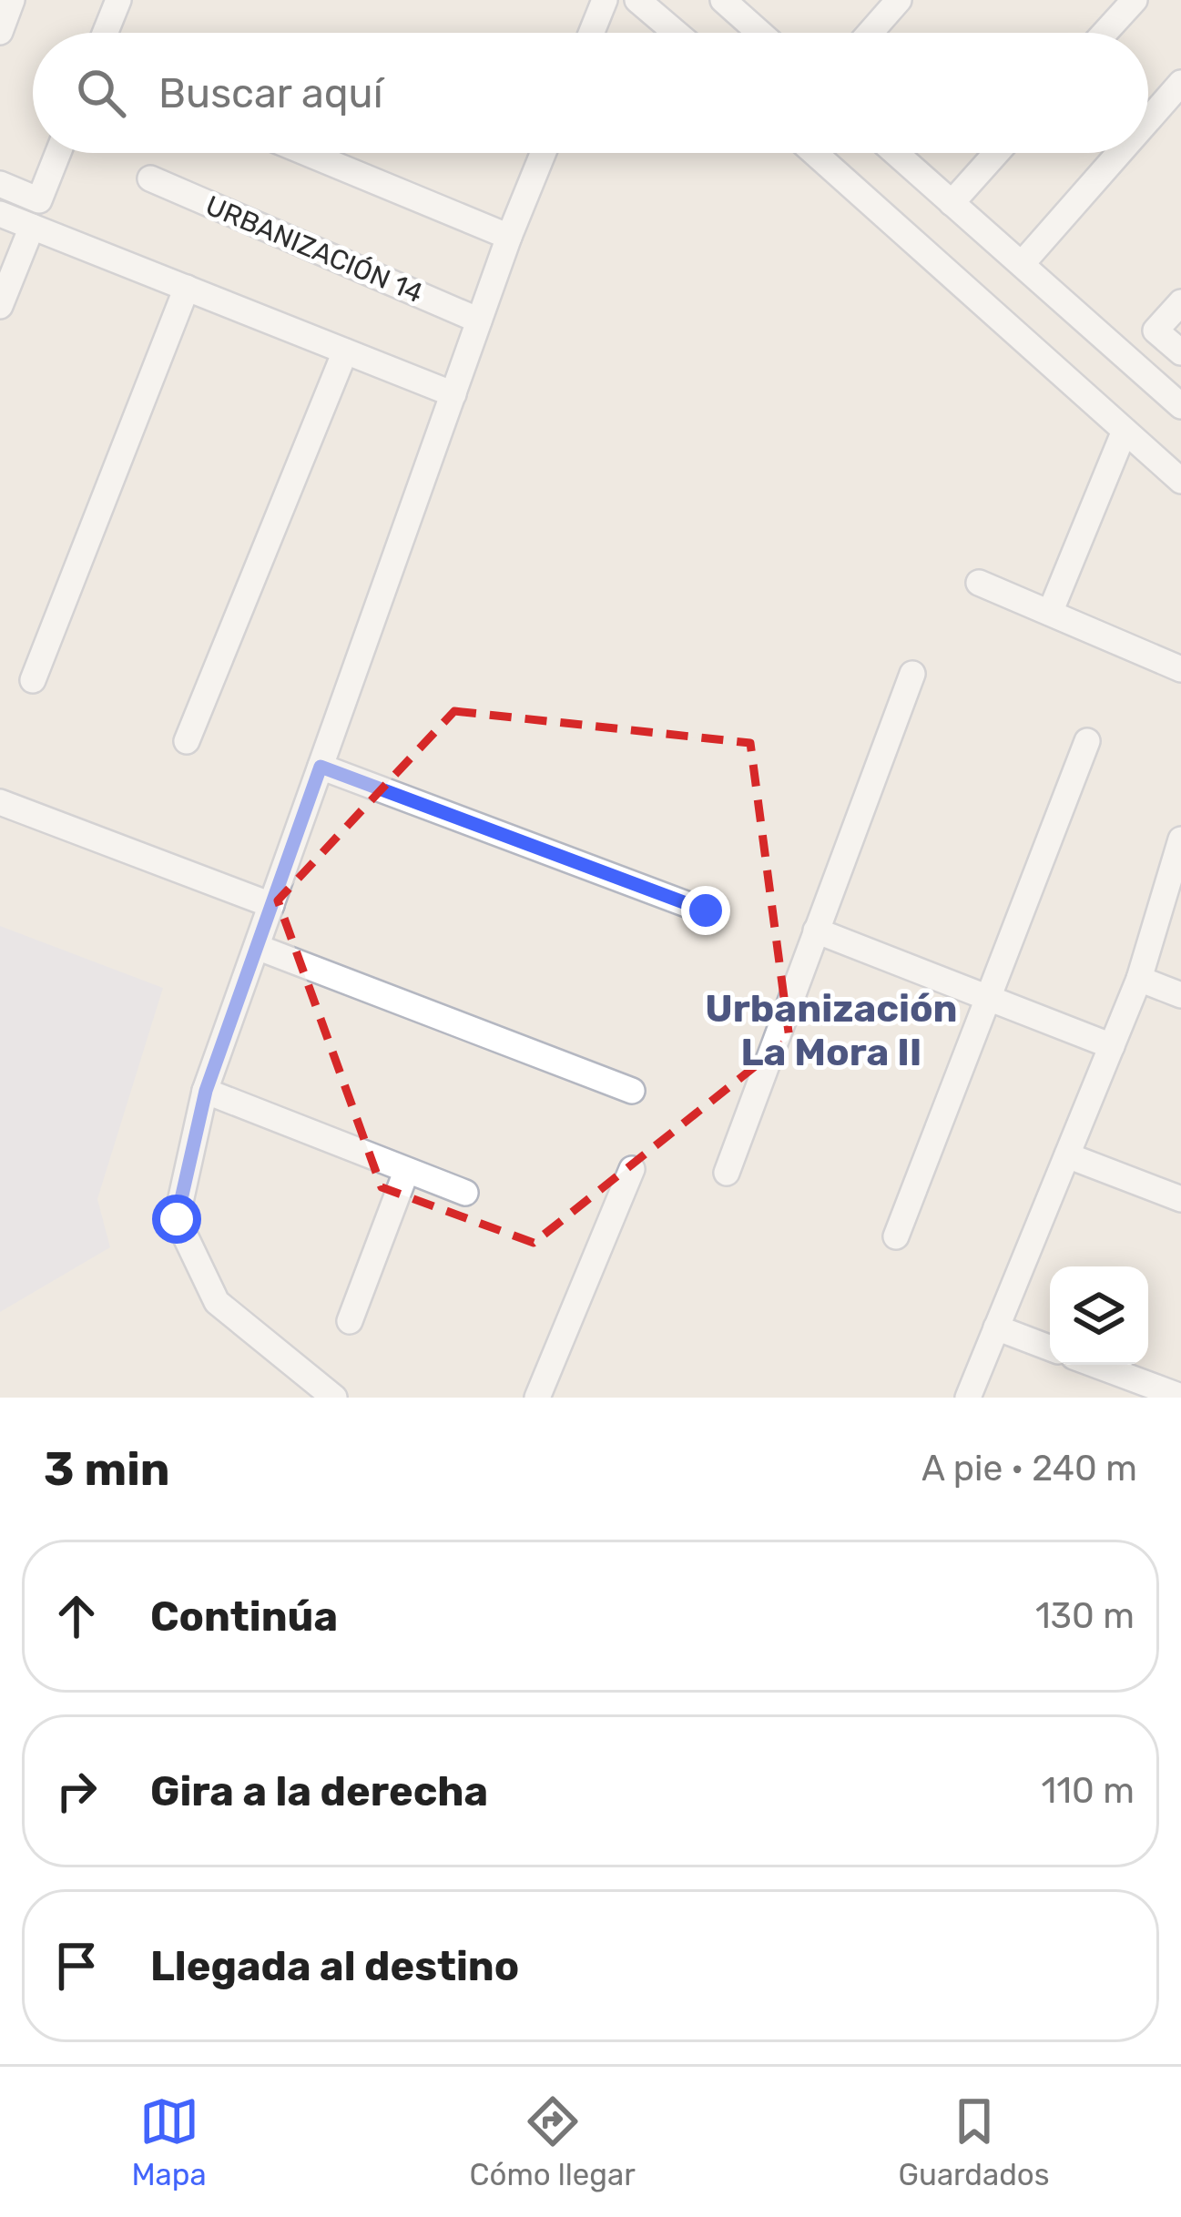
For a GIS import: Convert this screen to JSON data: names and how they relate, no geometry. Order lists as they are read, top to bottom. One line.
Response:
{"streets":{"street":["URBANIZACIÓN 14"]},"districts":["Urbanización La Mora II"],"page":{"search":"Buscar aquí","heading":["3 min","A pie · 240 m"],"list":[["Continúa","130 m"],["Gira a la derecha","110 m"],"Llegada al destino"],"nav":["Mapa","Cómo llegar","Guardados"]}}
